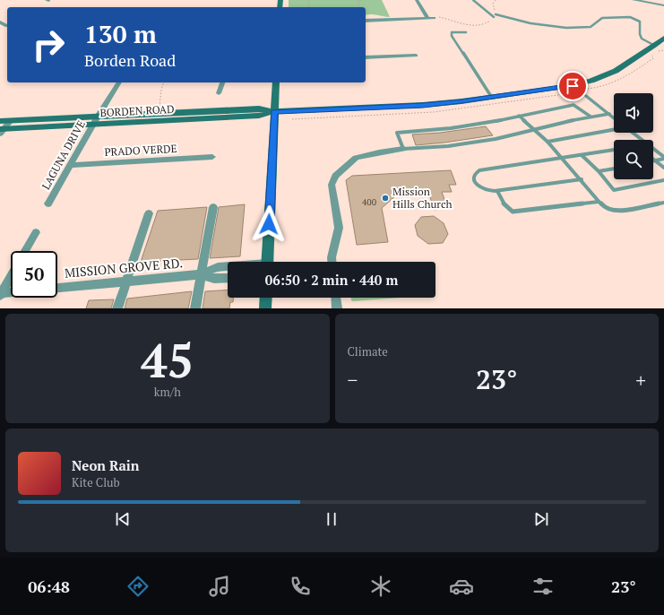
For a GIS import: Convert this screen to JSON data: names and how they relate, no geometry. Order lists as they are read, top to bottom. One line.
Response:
{"streets":{"main road":["BORDEN ROAD"],"street":["PRADO VERDE","LAGUNA DRIVE","MISSION GROVE RD."]},"crossings":[["BORDEN ROAD","LAGUNA DRIVE"],["PRADO VERDE","LAGUNA DRIVE"]],"places":["Mission Hills Church"],"house_numbers":["400"],"page":{"turn":["130 m","Borden Road"],"limit":"50","trip":"06:50 · 2 min · 440 m","tile":[["45","km/h"],"Climate"],"heat":["−","23°","+"],"song":["Neon Rain","Kite Club"],"tabs":["06:48","23°"]}}
